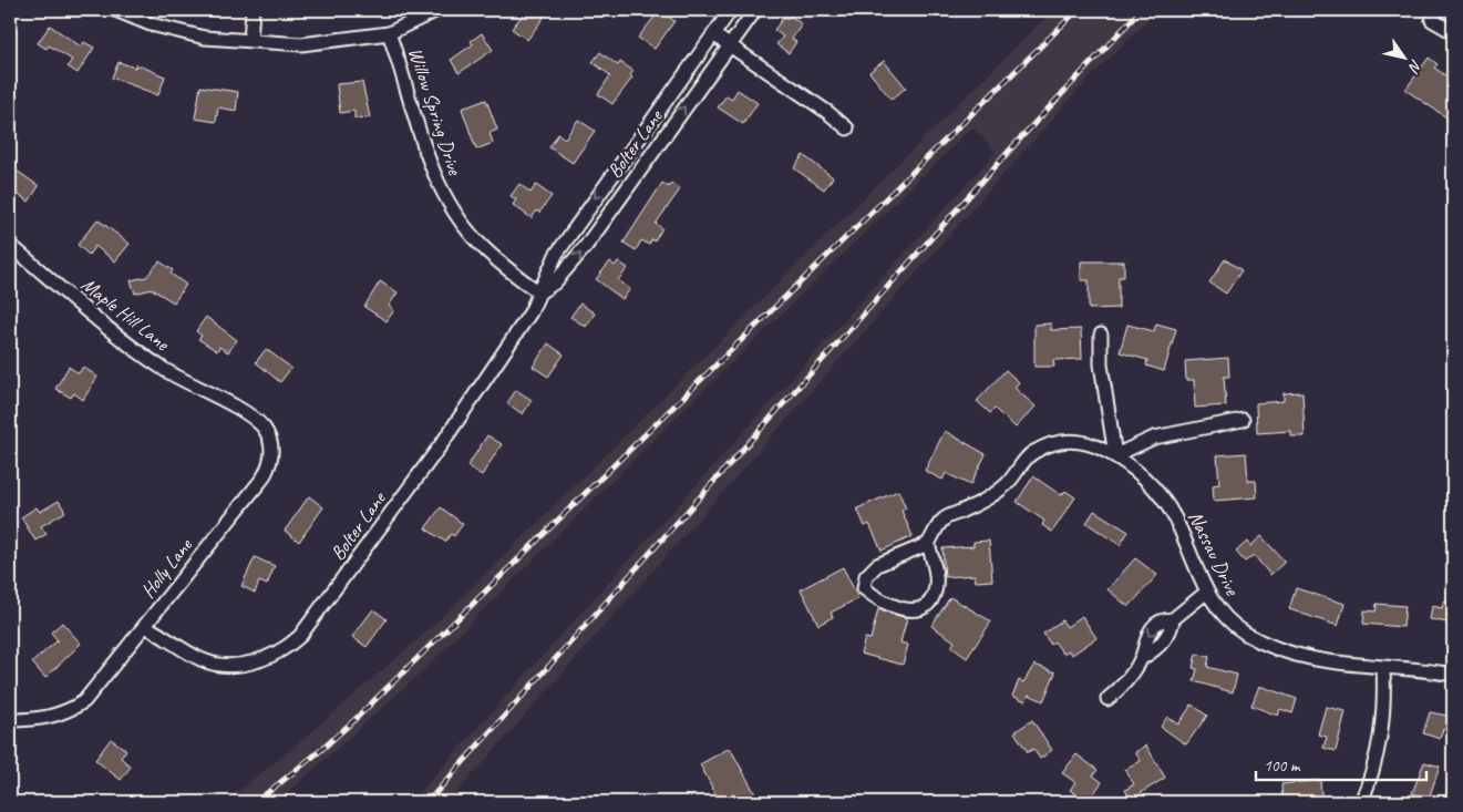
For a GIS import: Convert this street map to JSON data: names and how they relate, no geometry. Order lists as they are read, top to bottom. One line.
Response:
{"streets":{"street":["Willow Spring Drive","Bolter Lane","Maple Hill Lane","Nassau Drive","Holly Lane"]},"crossings":[["Willow Spring Drive","Bolter Lane"],["Bolter Lane","Holly Lane"],["Maple Hill Lane","Holly Lane"]],"scale_bar":"100 m","north":"bottom right"}
